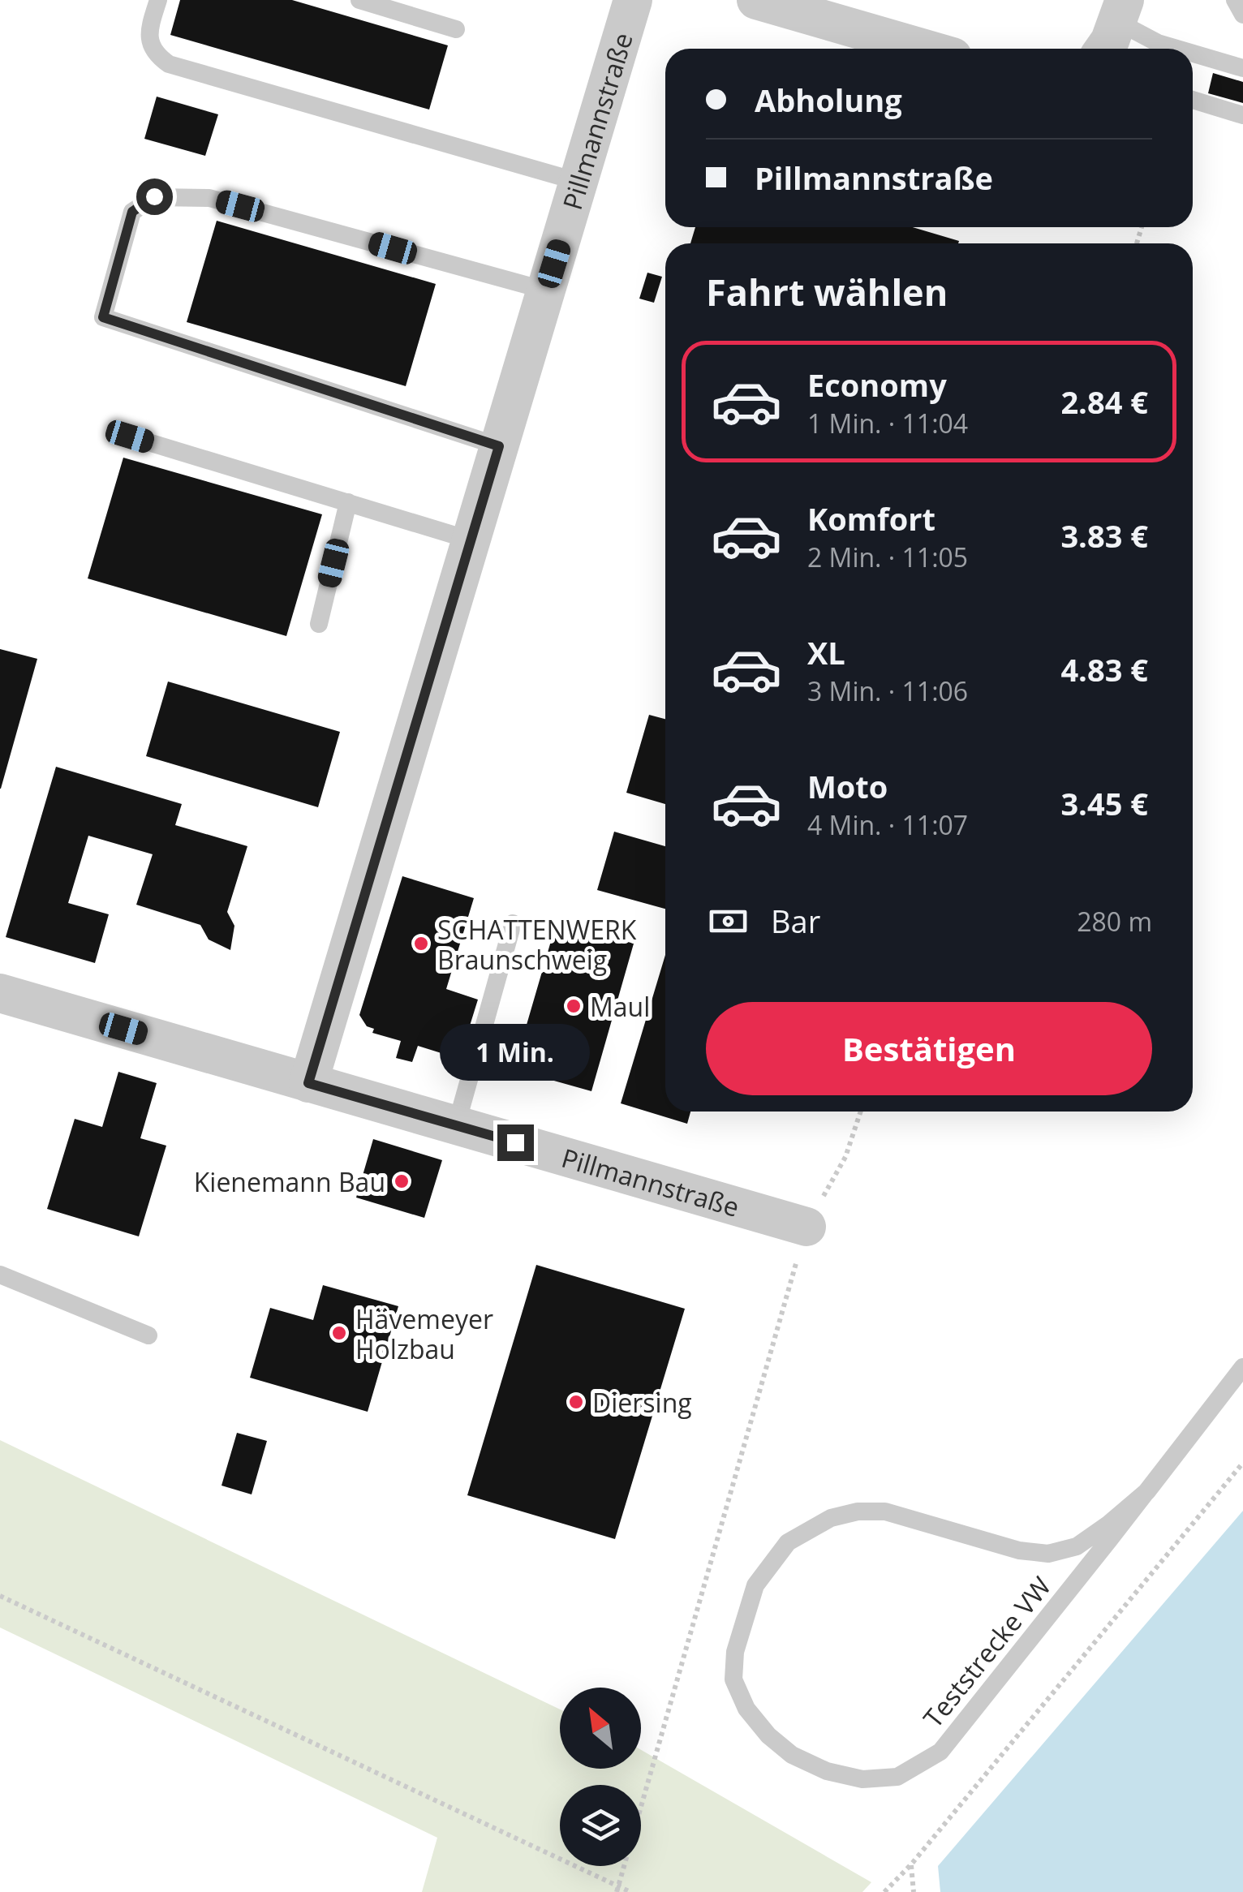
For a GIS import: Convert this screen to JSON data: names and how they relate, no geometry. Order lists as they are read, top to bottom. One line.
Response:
{"streets":{"street":["Pillmannstraße"],"lane":["Teststrecke VW"]},"places":["SCHATTENWERK Braunschweig","Maul","Kienemann Bau","Hävemeyer Holzbau","Diersing"],"north":"top left","page":{"banner":["Abholung","Pillmannstraße"],"heading":"Fahrt wählen","list":[{"name":"Economy","note":"1 Min. · 11:04","value":"2.84 €"},{"name":"Komfort","note":"2 Min. · 11:05","value":"3.83 €"},{"name":"XL","note":"3 Min. · 11:06","value":"4.83 €"},{"name":"Moto","note":"4 Min. · 11:07","value":"3.45 €"}],"pay":["Bar","280 m"],"buttons":"Bestätigen","bubble":"1 Min."}}
